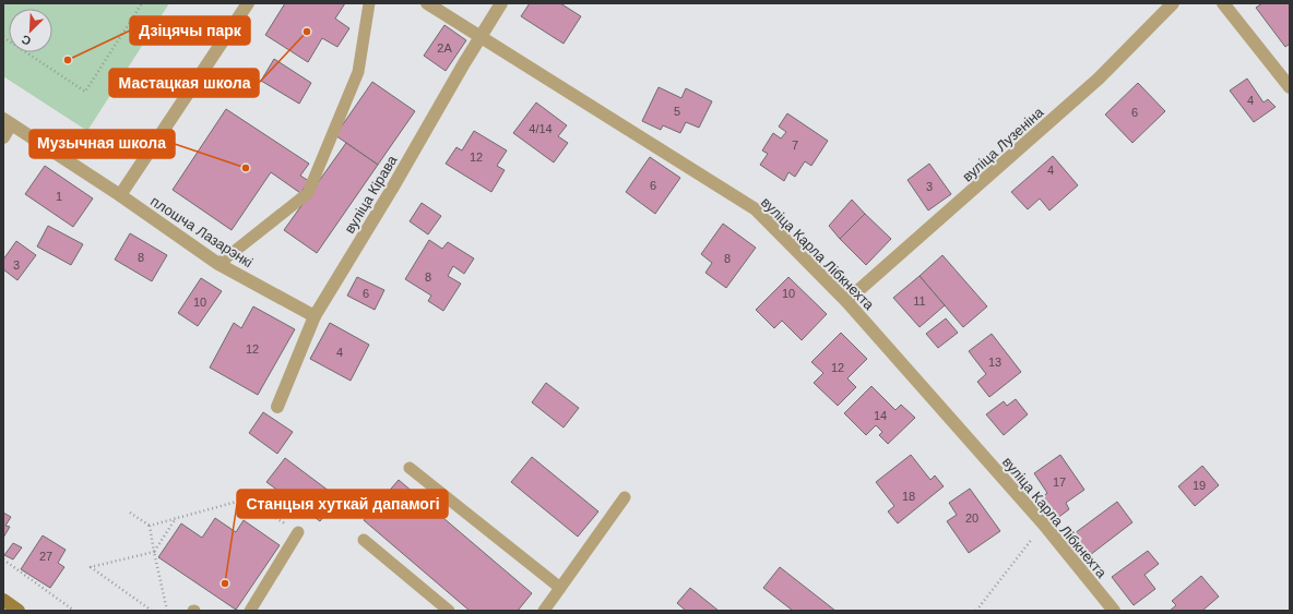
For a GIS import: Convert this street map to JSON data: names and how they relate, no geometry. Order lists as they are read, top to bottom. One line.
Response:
{"streets":{"street":["вуліца Лузеніна","вуліца Кірава","плошча Лазарэнкі","вуліца Карла Лібкнехта"]},"crossings":[["вуліца Лузеніна","вуліца Карла Лібкнехта"],["вуліца Кірава","плошча Лазарэнкі"],["вуліца Кірава","вуліца Карла Лібкнехта"]],"places":["Мастацкая школа","Дзіцячы парк","Музычная школа","Станцыя хуткай дапамогі"],"house_numbers":["2А","4","5","6","4/14","7","12","4","6","3","1","8","8","3","8","6","10","11","10","12","4","13","12","14","17","19","18","20","27"],"north":"bottom left"}
